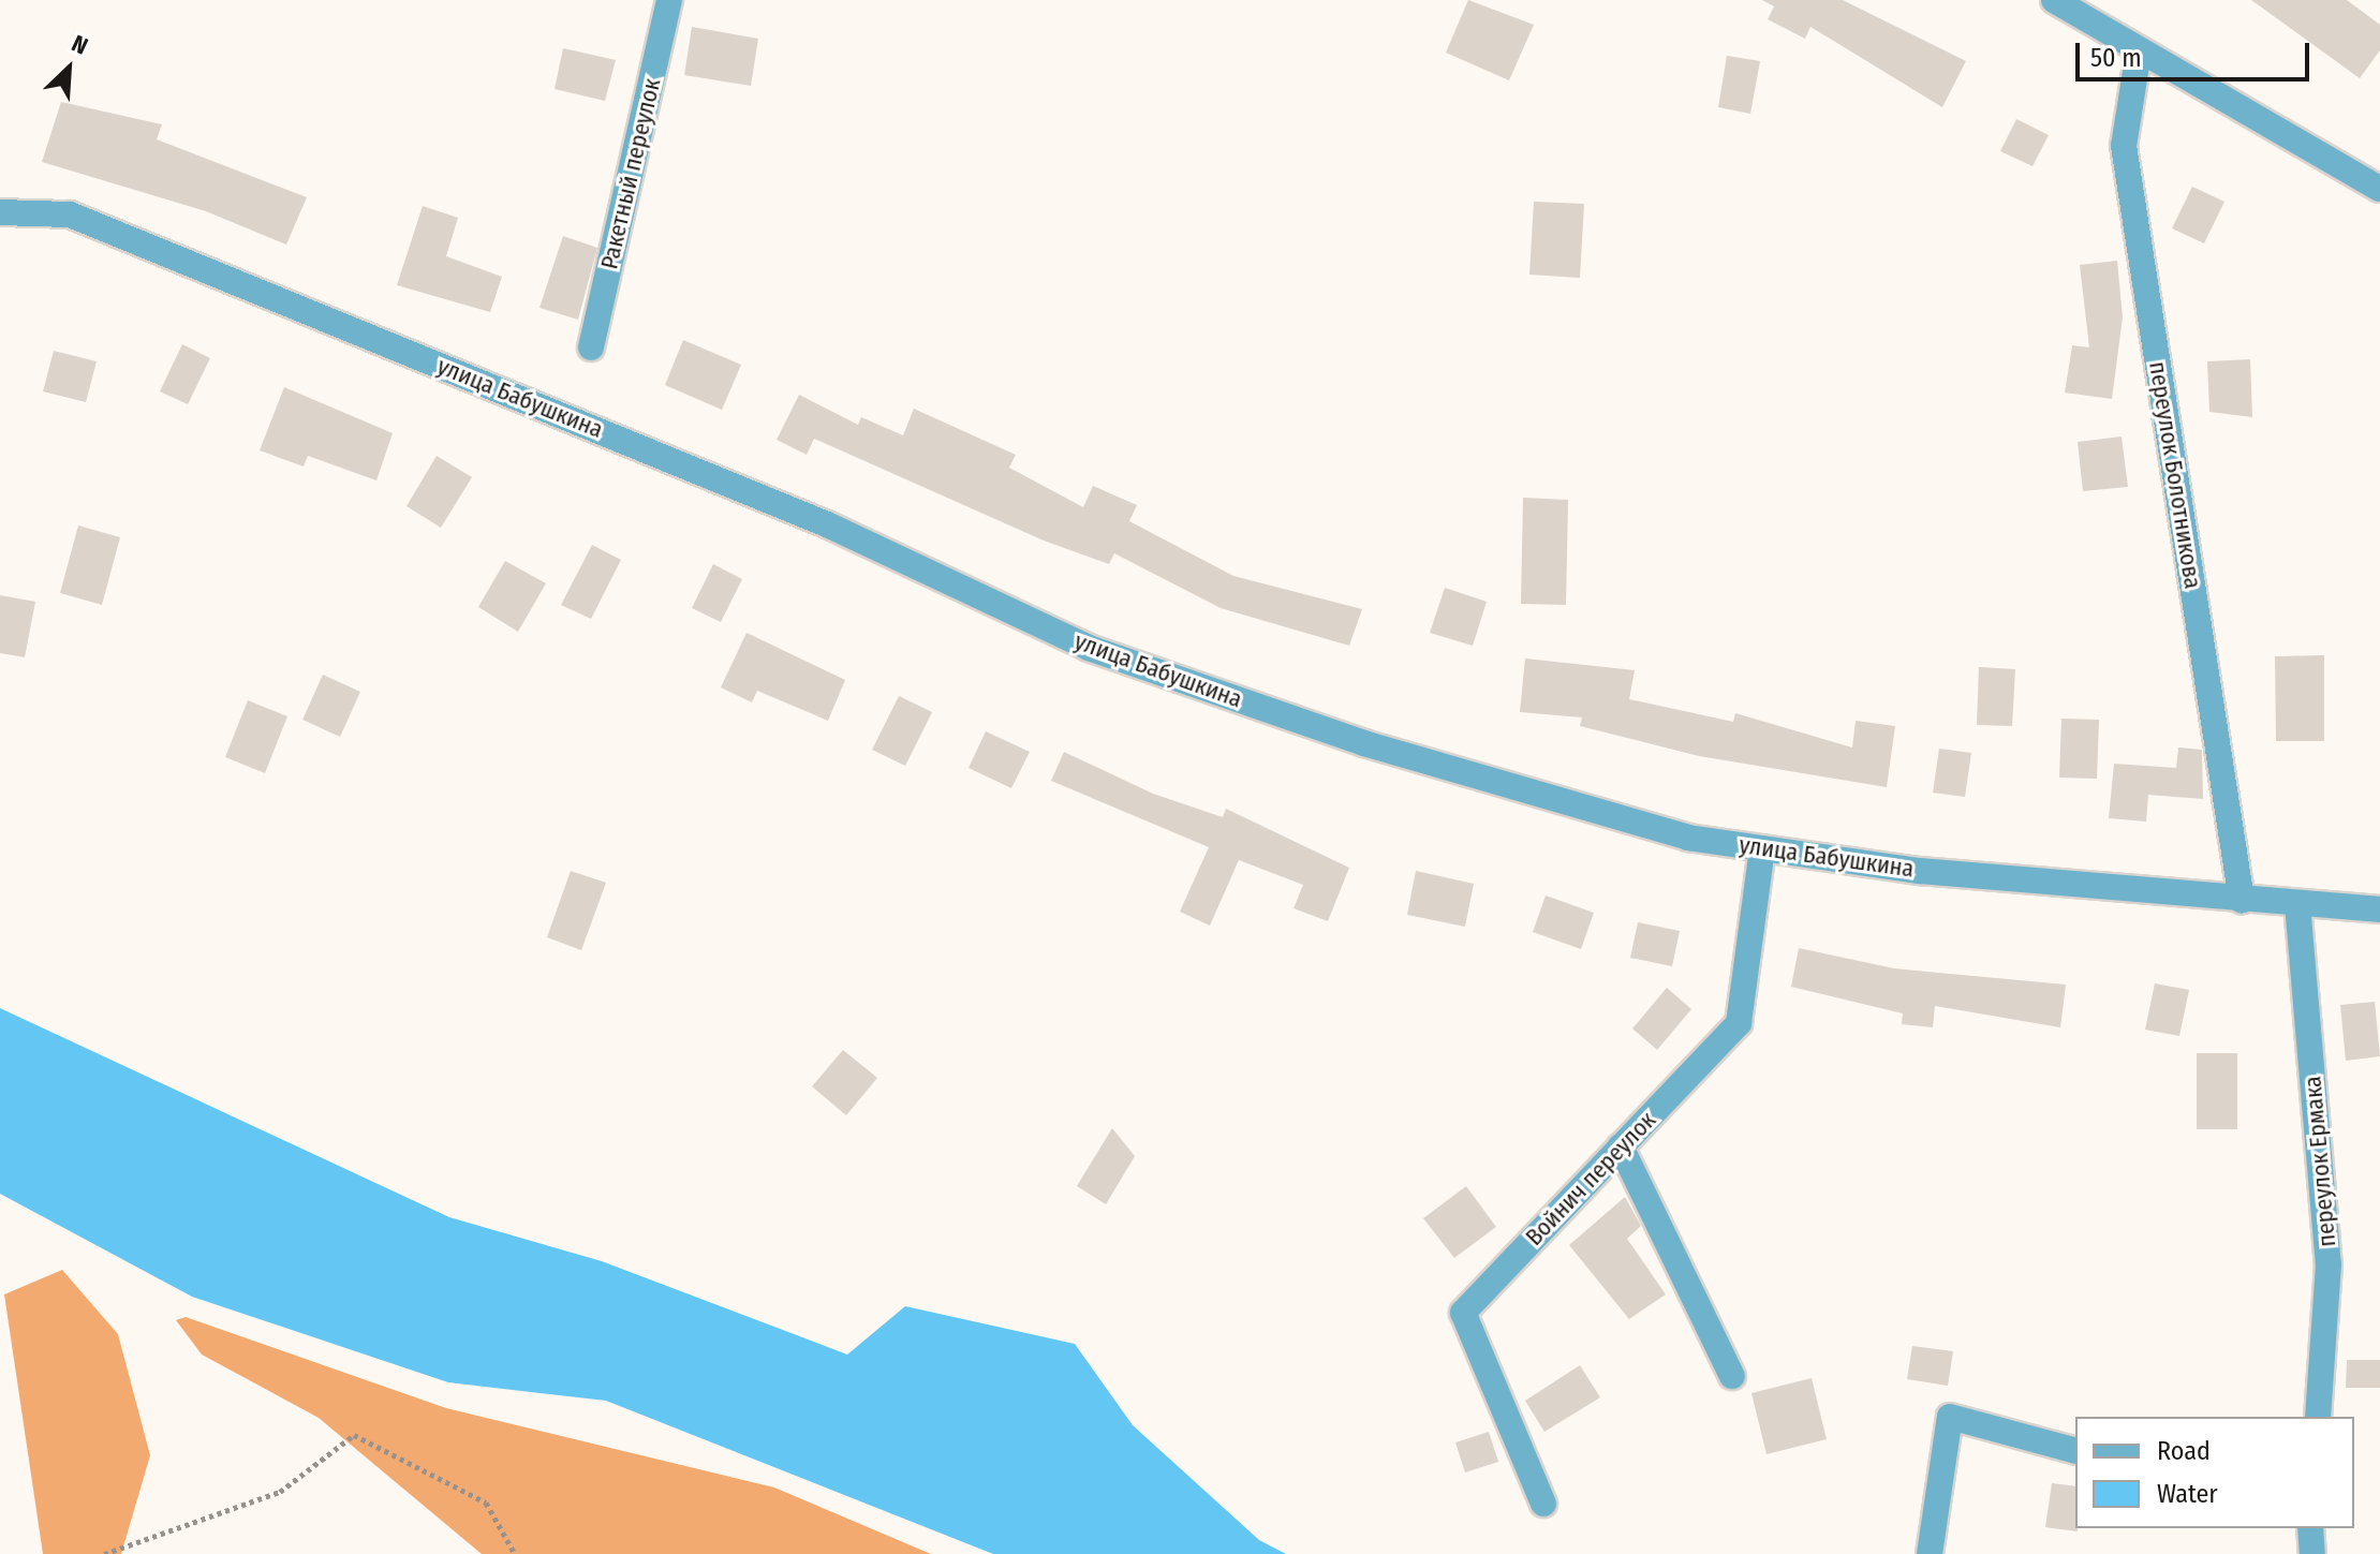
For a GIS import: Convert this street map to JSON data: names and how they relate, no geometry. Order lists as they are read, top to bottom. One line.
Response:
{"streets":{"street":["Ракетный переулок","улица Бабушкина","переулок Болотникова","переулок Ермака","Войнич переулок"]},"crossings":[["улица Бабушкина","переулок Болотникова"],["улица Бабушкина","переулок Ермака"],["улица Бабушкина","Войнич переулок"]],"legend":["Road","Water"],"scale_bar":"50 m","north":"top right"}
